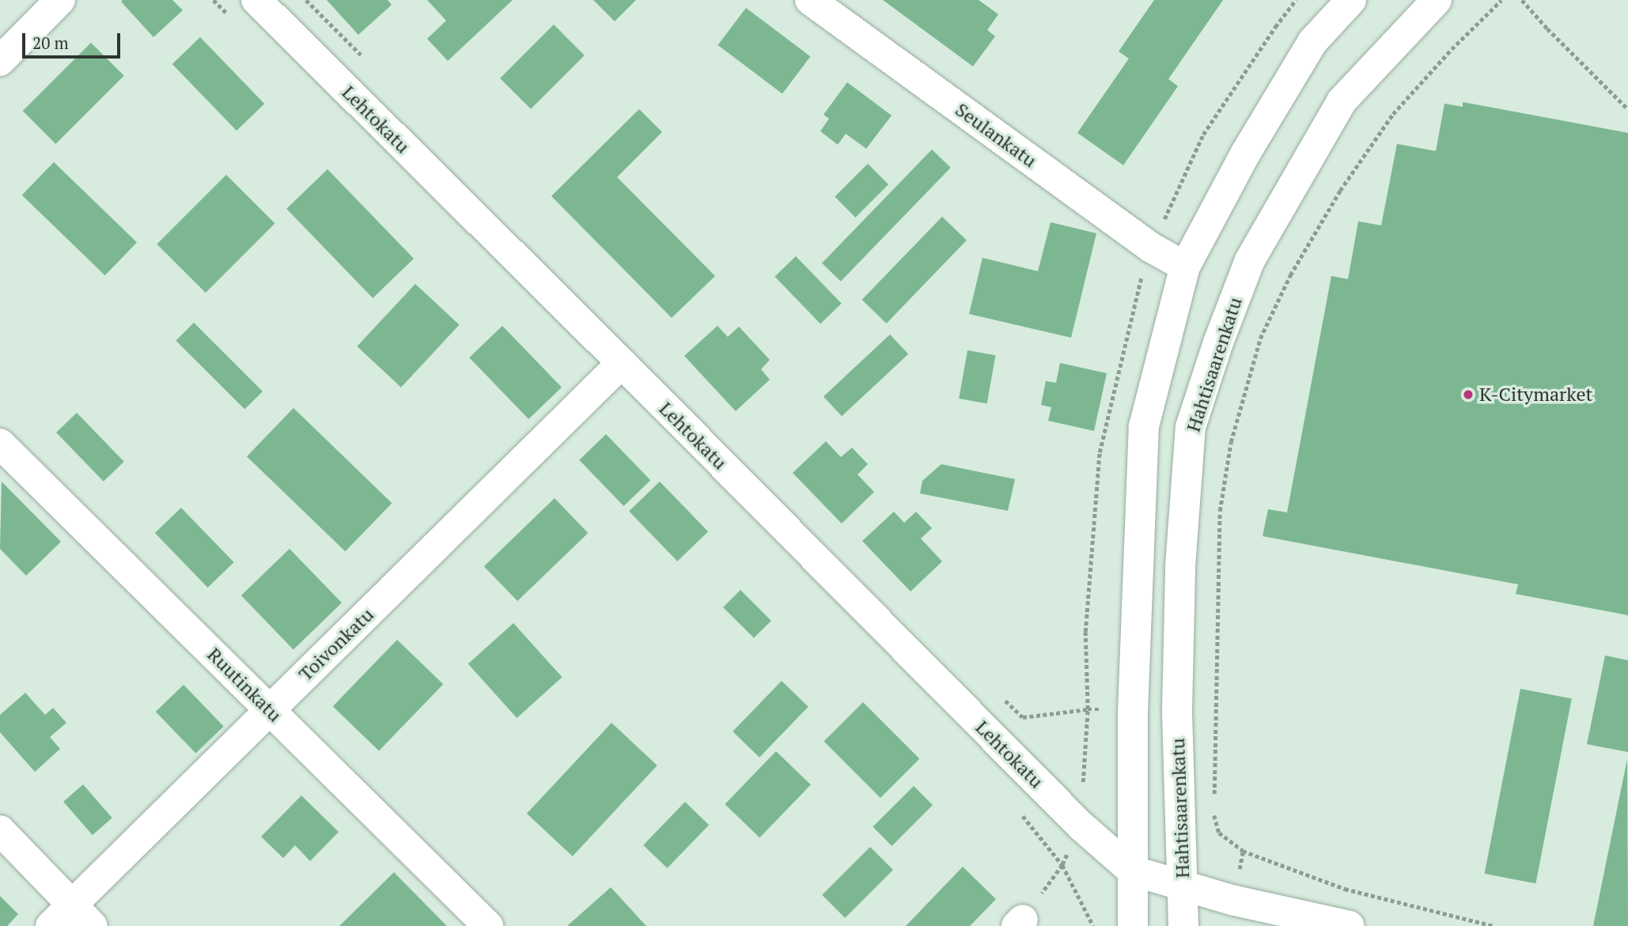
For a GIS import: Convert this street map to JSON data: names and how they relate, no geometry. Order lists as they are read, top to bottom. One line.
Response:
{"streets":{"street":["Lehtokatu","Seulankatu","Hahtisaarenkatu","Toivonkatu","Ruutinkatu"]},"crossings":[["Lehtokatu","Toivonkatu"],["Toivonkatu","Ruutinkatu"]],"places":["K-Citymarket"],"scale_bar":"20 m"}
